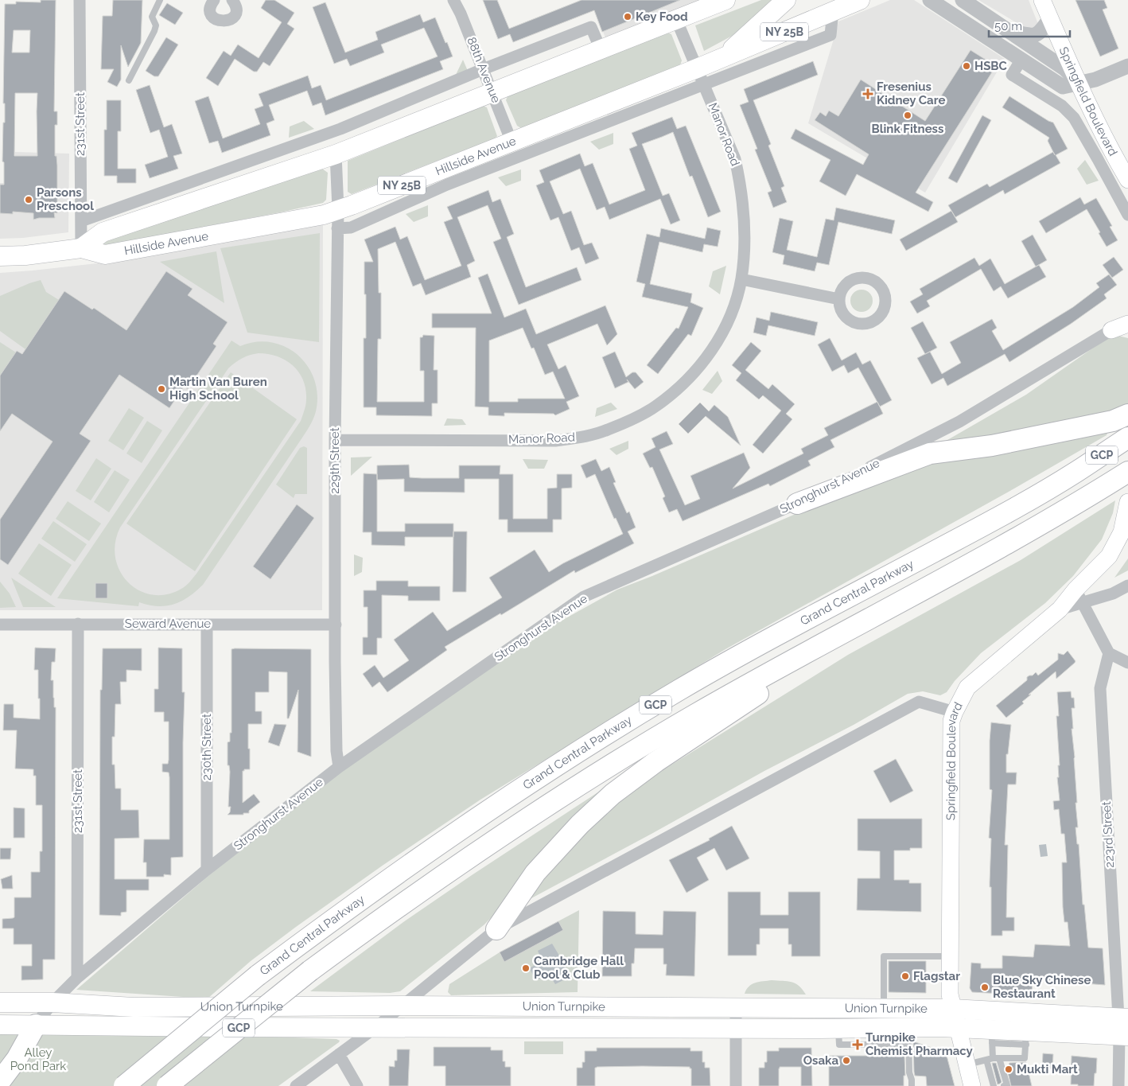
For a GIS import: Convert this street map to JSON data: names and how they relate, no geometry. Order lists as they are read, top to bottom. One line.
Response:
{"streets":{"highway":["GCP","Grand Central Parkway"],"main road":["NY 25B","Springfield Boulevard","Hillside Avenue","Union Turnpike"],"street":["88th Avenue","231st Street","Manor Road","229th Street","Stronghurst Avenue","Seward Avenue","230th Street","223rd Street"]},"crossings":[["88th Avenue","Hillside Avenue"],["Springfield Boulevard","Union Turnpike"],["231st Street","Hillside Avenue"],["231st Street","Stronghurst Avenue"],["231st Street","Seward Avenue"],["Manor Road","Hillside Avenue"],["Manor Road","229th Street"],["Hillside Avenue","229th Street"],["229th Street","Stronghurst Avenue"],["229th Street","Seward Avenue"],["Stronghurst Avenue","230th Street"],["Stronghurst Avenue","Union Turnpike"],["Seward Avenue","230th Street"],["223rd Street","Union Turnpike"]],"parks":["Alley Pond Park"],"places":{"other":["Key Food","HSBC","Blink Fitness","Parsons Preschool","Martin Van Buren High School","Cambridge Hall Pool & Club","Flagstar","Blue Sky Chinese Restaurant","Osaka","Mukti Mart"],"health":["Fresenius Kidney Care","Turnpike Chemist Pharmacy"]},"scale_bar":"50 m"}
